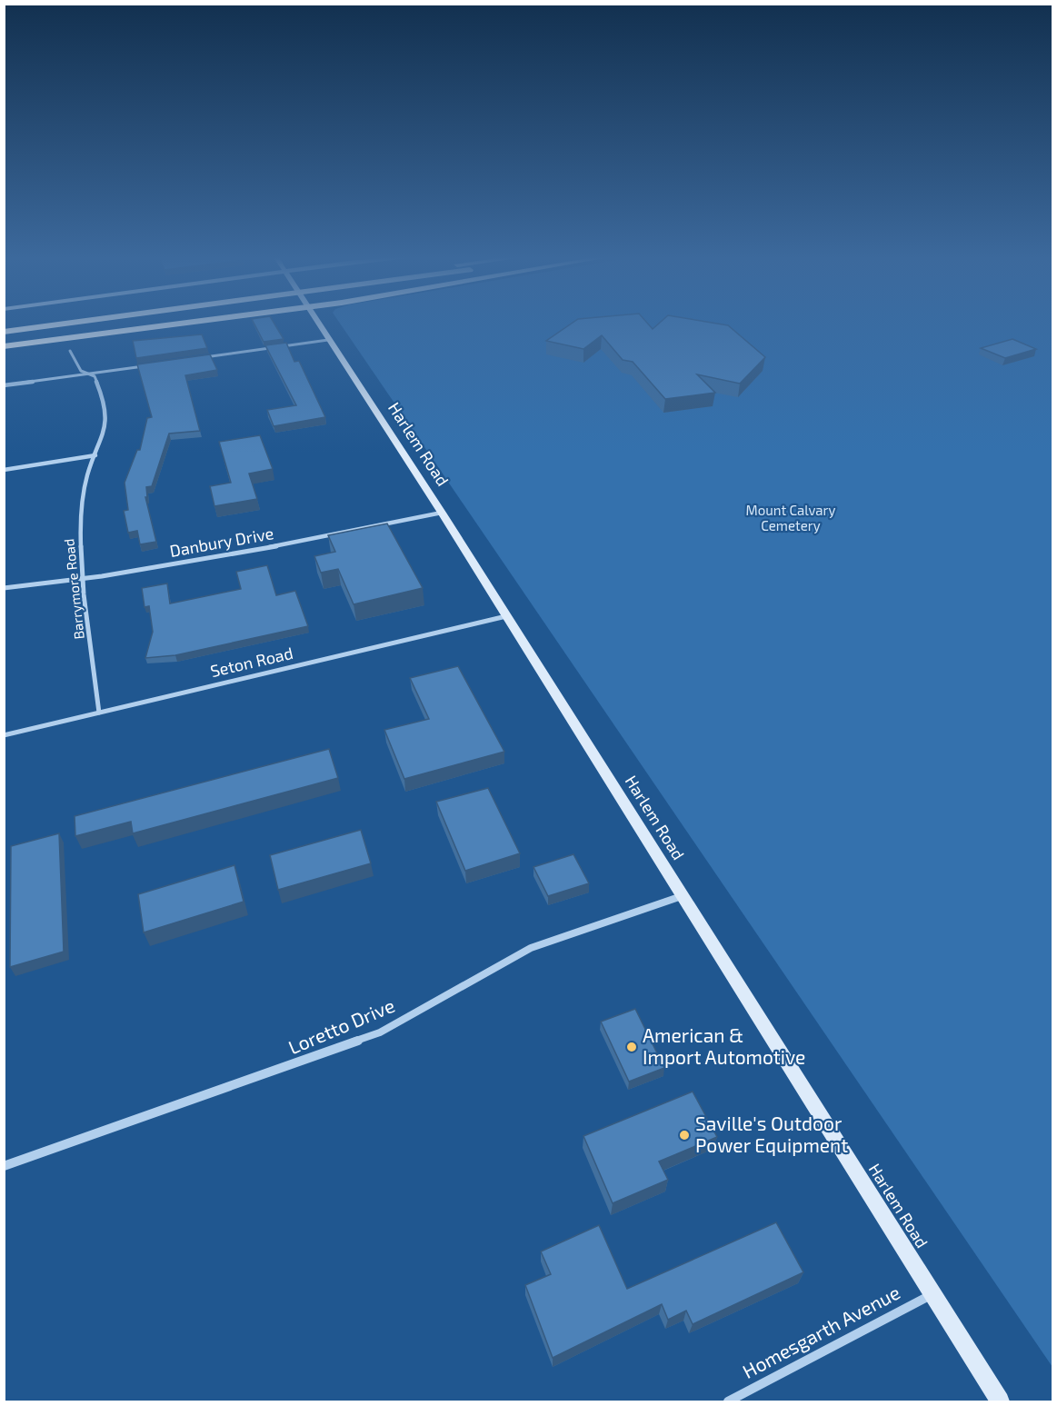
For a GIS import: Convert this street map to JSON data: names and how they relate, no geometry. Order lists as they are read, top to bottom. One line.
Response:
{"streets":{"main road":["Harlem Road"],"street":["Danbury Drive","Barrymore Road","Seton Road","Loretto Drive","Homesgarth Avenue"]},"crossings":[["Harlem Road","Danbury Drive"],["Harlem Road","Seton Road"],["Harlem Road","Loretto Drive"],["Harlem Road","Homesgarth Avenue"],["Danbury Drive","Barrymore Road"],["Barrymore Road","Seton Road"]],"parks":["Mount Calvary Cemetery"],"places":["American & Import Automotive","Saville's Outdoor Power Equipment"]}
